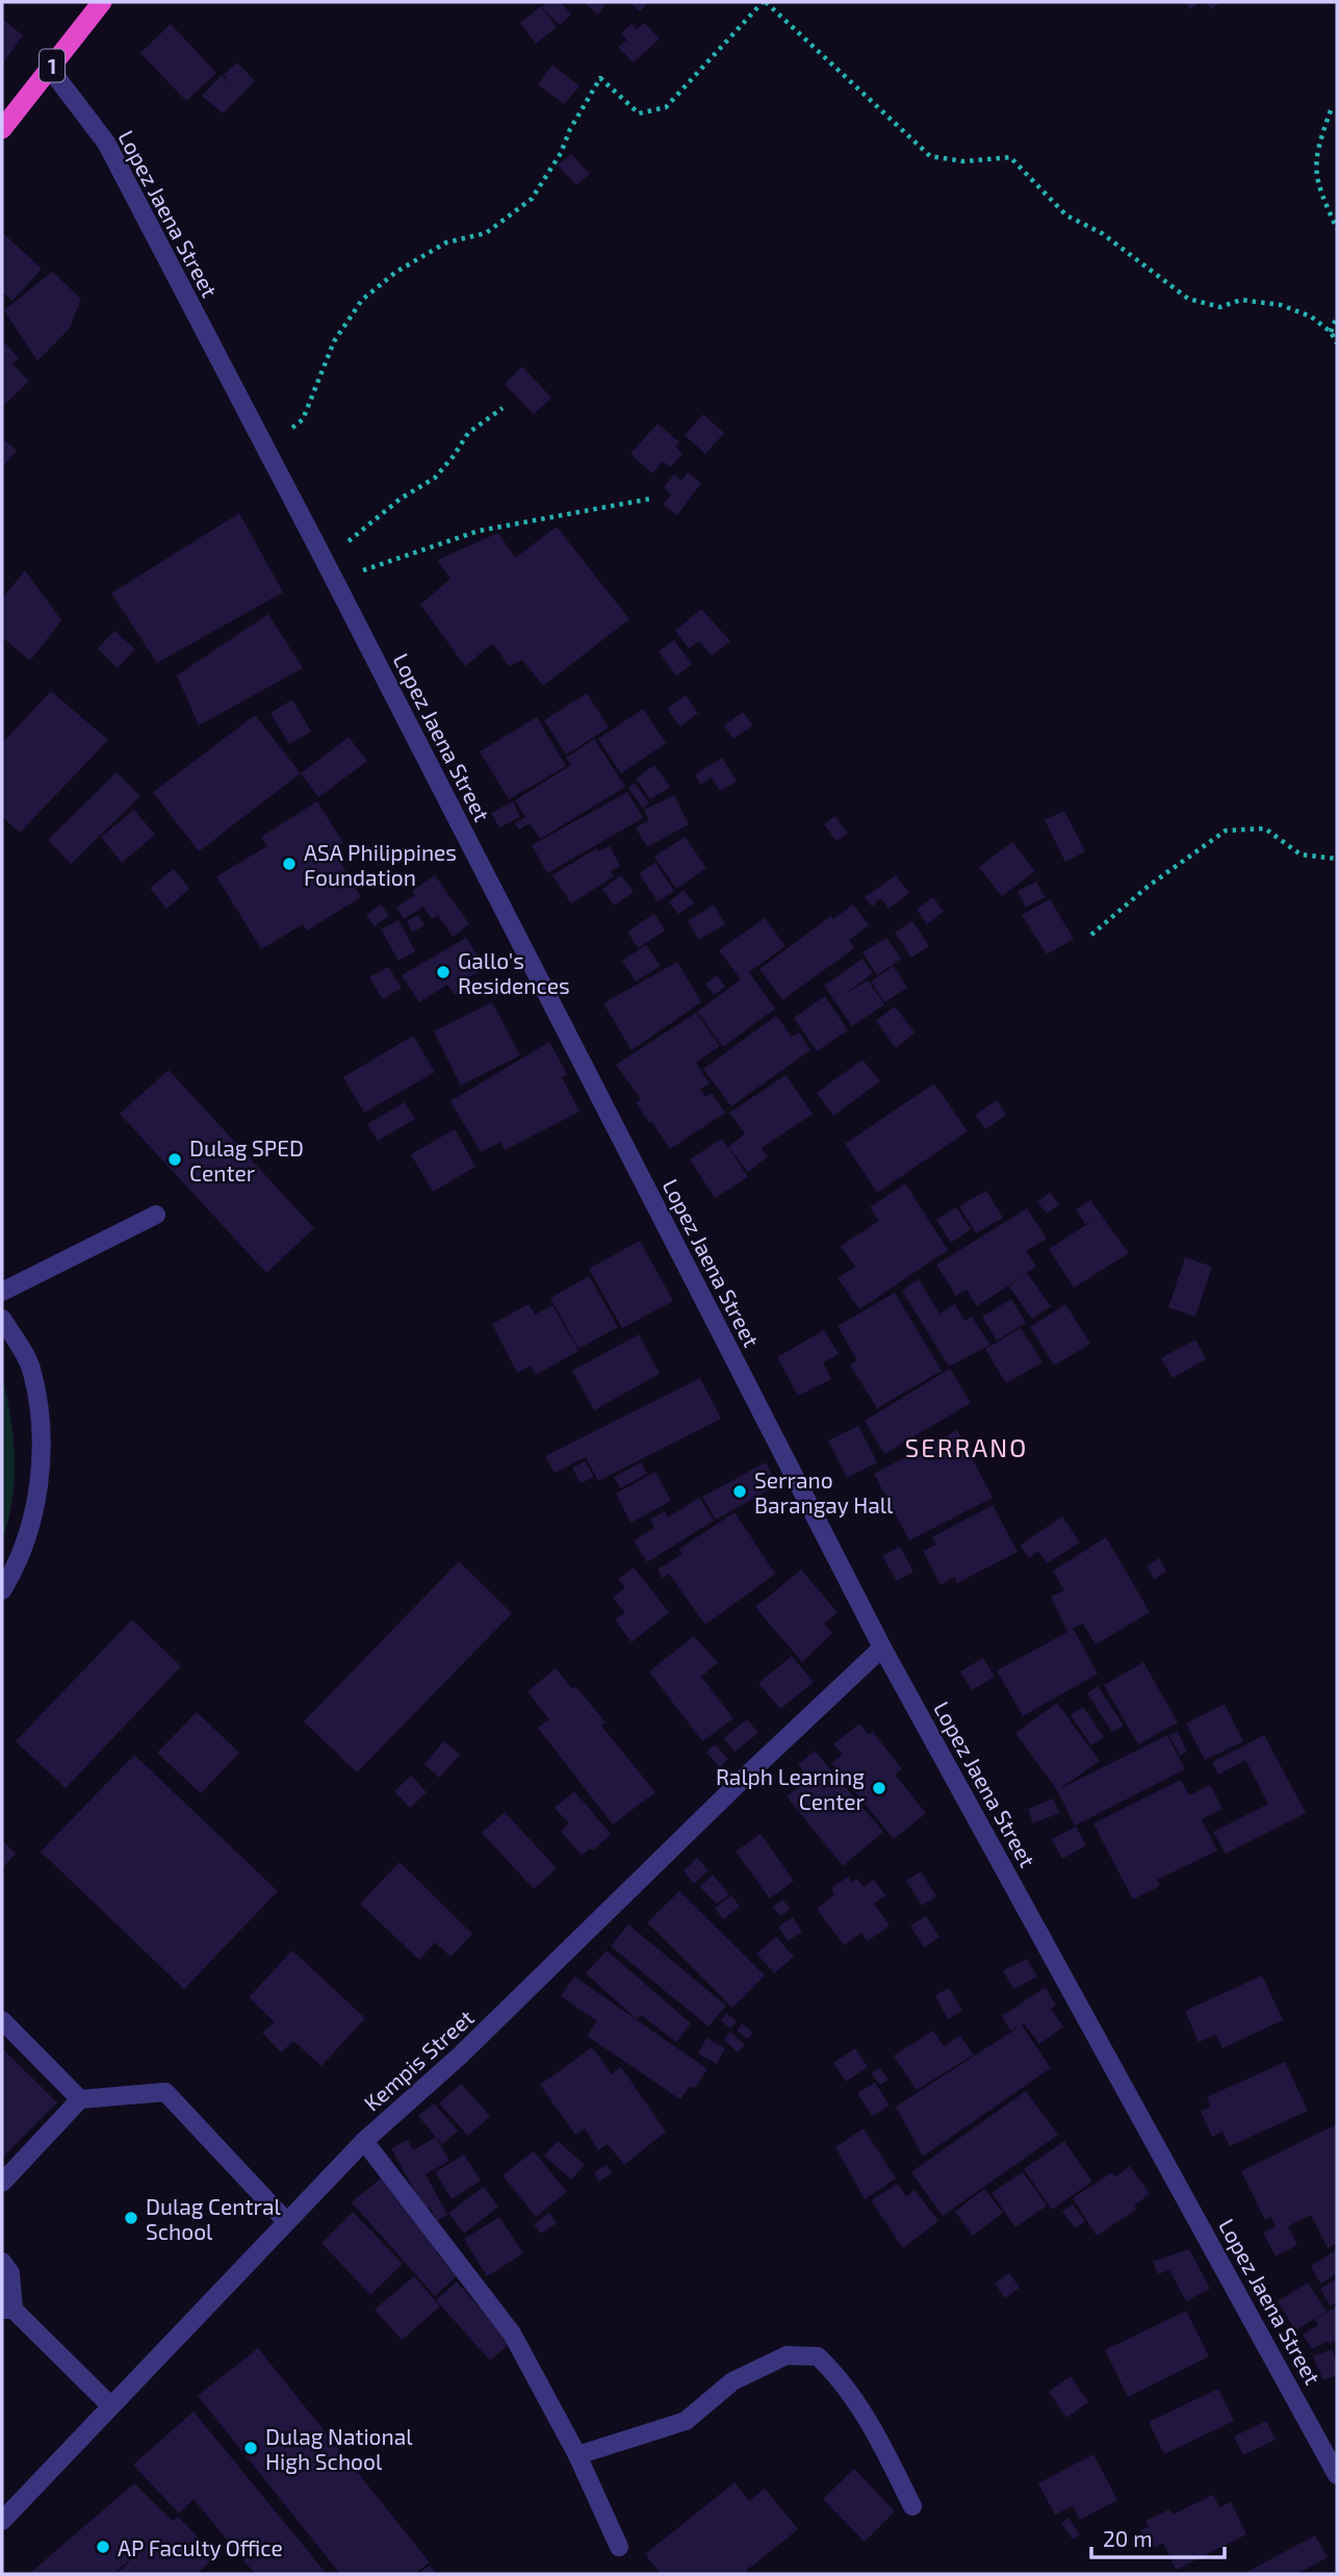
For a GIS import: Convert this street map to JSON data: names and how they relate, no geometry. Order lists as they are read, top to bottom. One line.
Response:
{"streets":{"highway":["1"],"street":["Lopez Jaena Street","Kempis Street"]},"crossings":[["1","Lopez Jaena Street"],["Lopez Jaena Street","Kempis Street"]],"districts":["SERRANO"],"places":["ASA Philippines Foundation","Gallo's Residences","Dulag SPED Center","Serrano Barangay Hall","Ralph Learning Center","Dulag Central School","Dulag National High School","AP Faculty Office"],"scale_bar":"20 m"}
